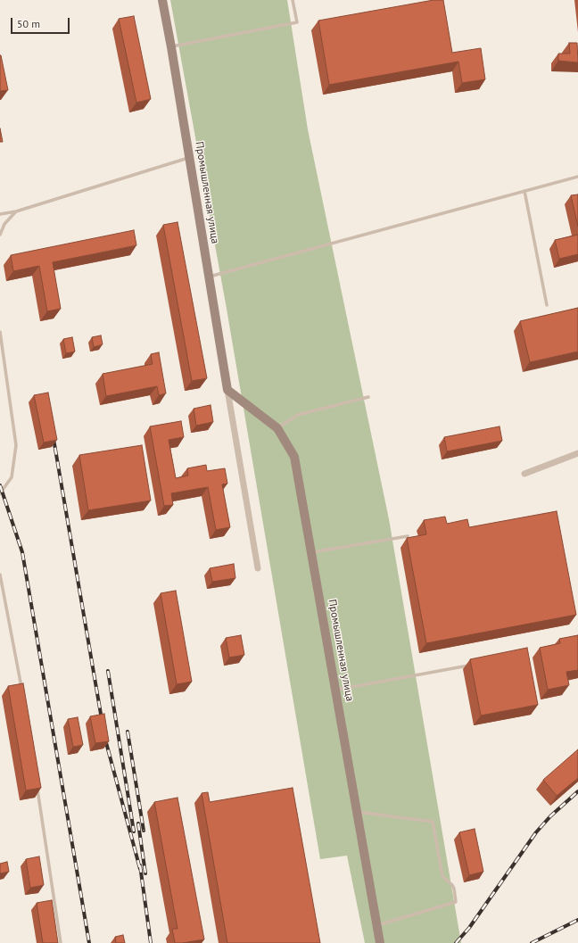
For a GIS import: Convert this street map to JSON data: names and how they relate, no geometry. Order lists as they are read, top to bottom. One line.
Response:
{"streets":{"street":["Промышленная улица"]},"scale_bar":"50 m"}
